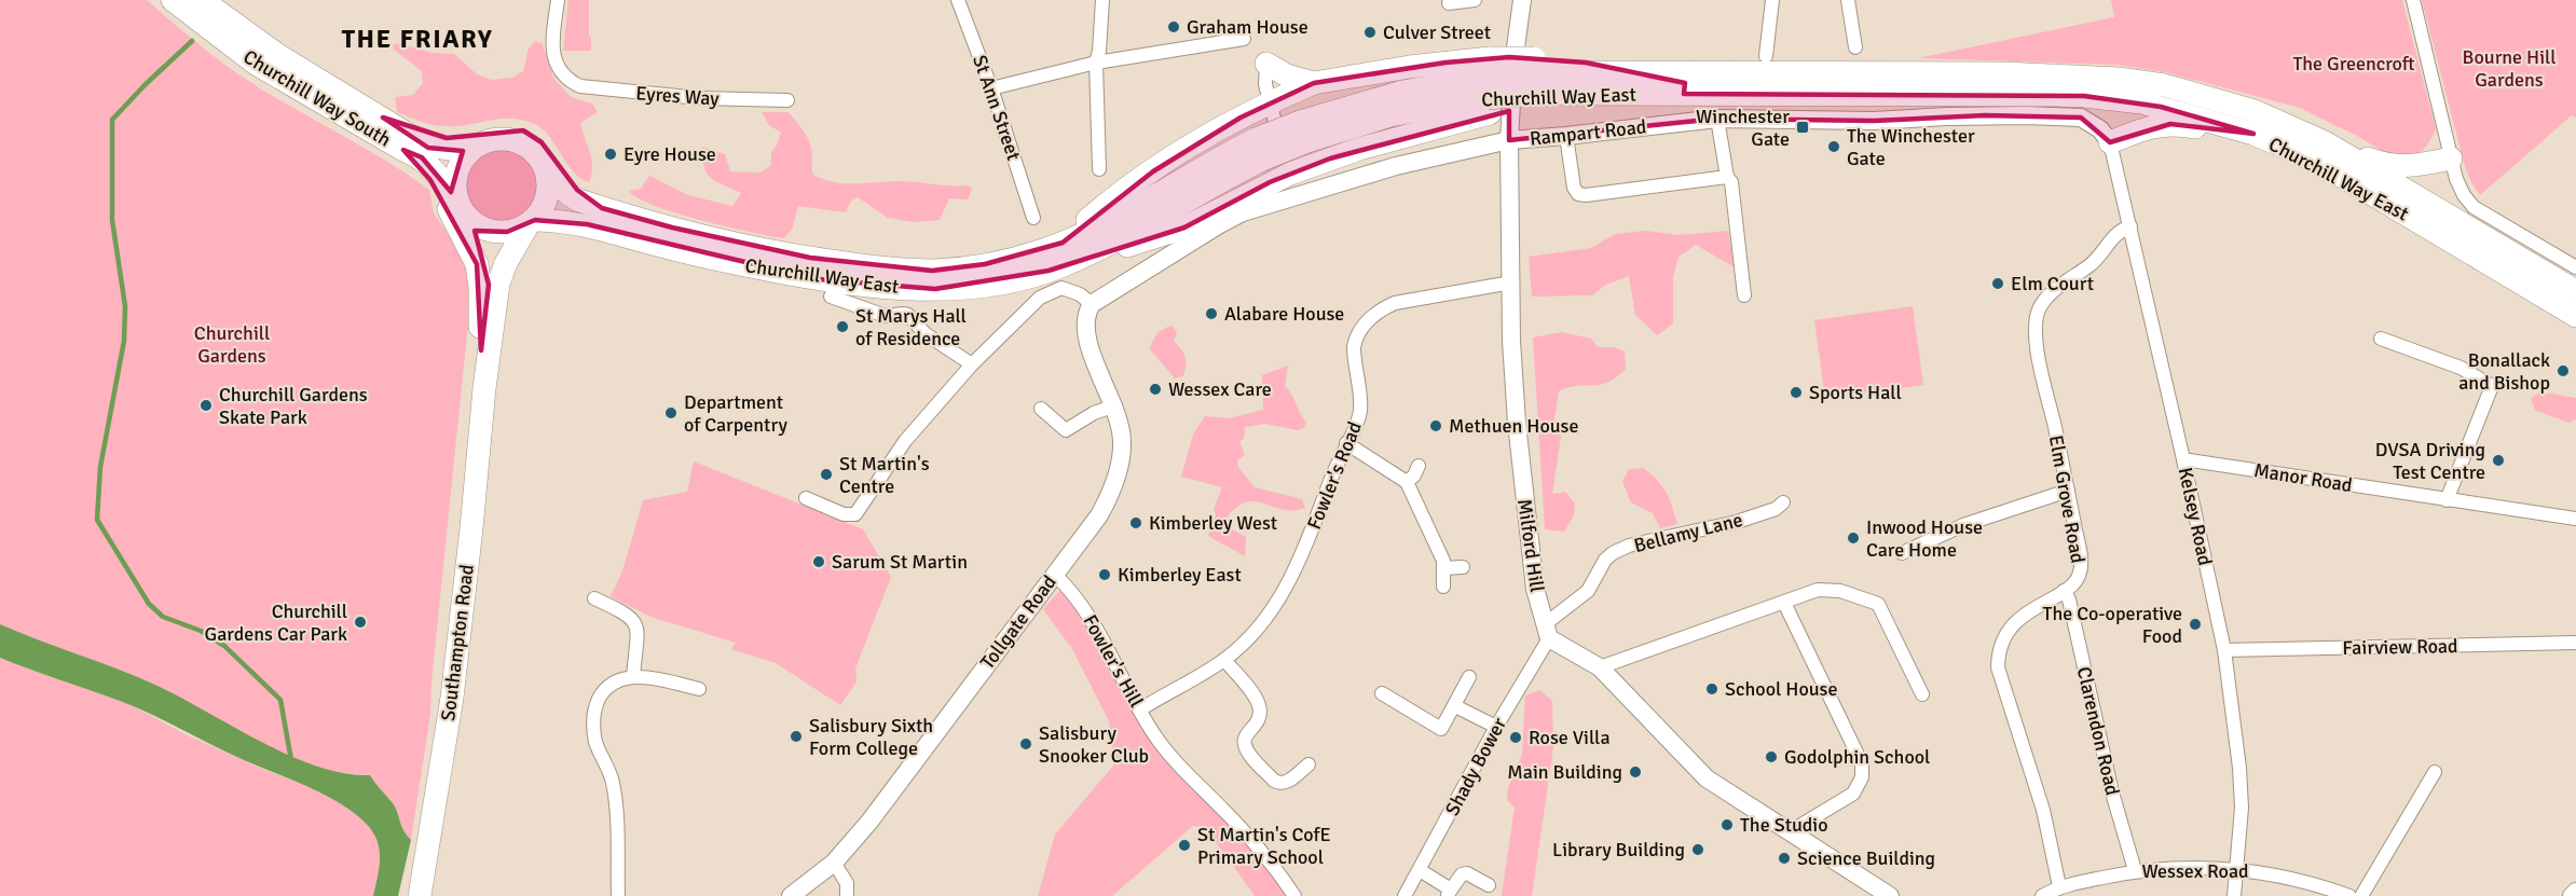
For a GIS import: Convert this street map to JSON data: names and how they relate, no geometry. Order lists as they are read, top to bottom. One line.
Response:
{"streets":{"highway":["Churchill Way East","Churchill Way South","Southampton Road"],"street":["Eyres Way","St Ann Street","Rampart Road","Fowler's Road","Manor Road","Elm Grove Road","Kelsey Road","Bellamy Lane","Milford Hill","Tollgate Road","Fairview Road","Fowler's Hill","Clarendon Road","Shady Bower","Wessex Road"]},"crossings":[["Churchill Way East","Churchill Way South"],["Churchill Way East","Southampton Road"],["Churchill Way South","Southampton Road"],["Rampart Road","Kelsey Road"],["Rampart Road","Milford Hill"],["Rampart Road","Tollgate Road"],["Fowler's Road","Milford Hill"],["Fowler's Road","Fowler's Hill"],["Manor Road","Kelsey Road"],["Elm Grove Road","Kelsey Road"],["Elm Grove Road","Clarendon Road"],["Elm Grove Road","Wessex Road"],["Kelsey Road","Fairview Road"],["Kelsey Road","Wessex Road"],["Bellamy Lane","Milford Hill"],["Bellamy Lane","Shady Bower"],["Milford Hill","Shady Bower"],["Tollgate Road","Fowler's Hill"],["Clarendon Road","Wessex Road"]],"districts":["THE FRIARY"],"parks":["Bourne Hill Gardens","The Greencroft","Churchill Gardens"],"places":{"other":["Graham House","Culver Street","The Winchester Gate","Eyre House","Elm Court","Alabare House","St Marys Hall of Residence","Bonallack and Bishop","Wessex Care","Sports Hall","Churchill Gardens Skate Park","Department of Carpentry","Methuen House","DVSA Driving Test Centre","St Martin's Centre","Kimberley West","Inwood House Care Home","Sarum St Martin","Kimberley East","Churchill Gardens Car Park","The Co-operative Food","School House","Salisbury Sixth Form College","Rose Villa","Salisbury Snooker Club","Godolphin School","Main Building","The Studio","St Martin's CofE Primary School","Library Building","Science Building"],"transit":["Winchester Gate"]}}
